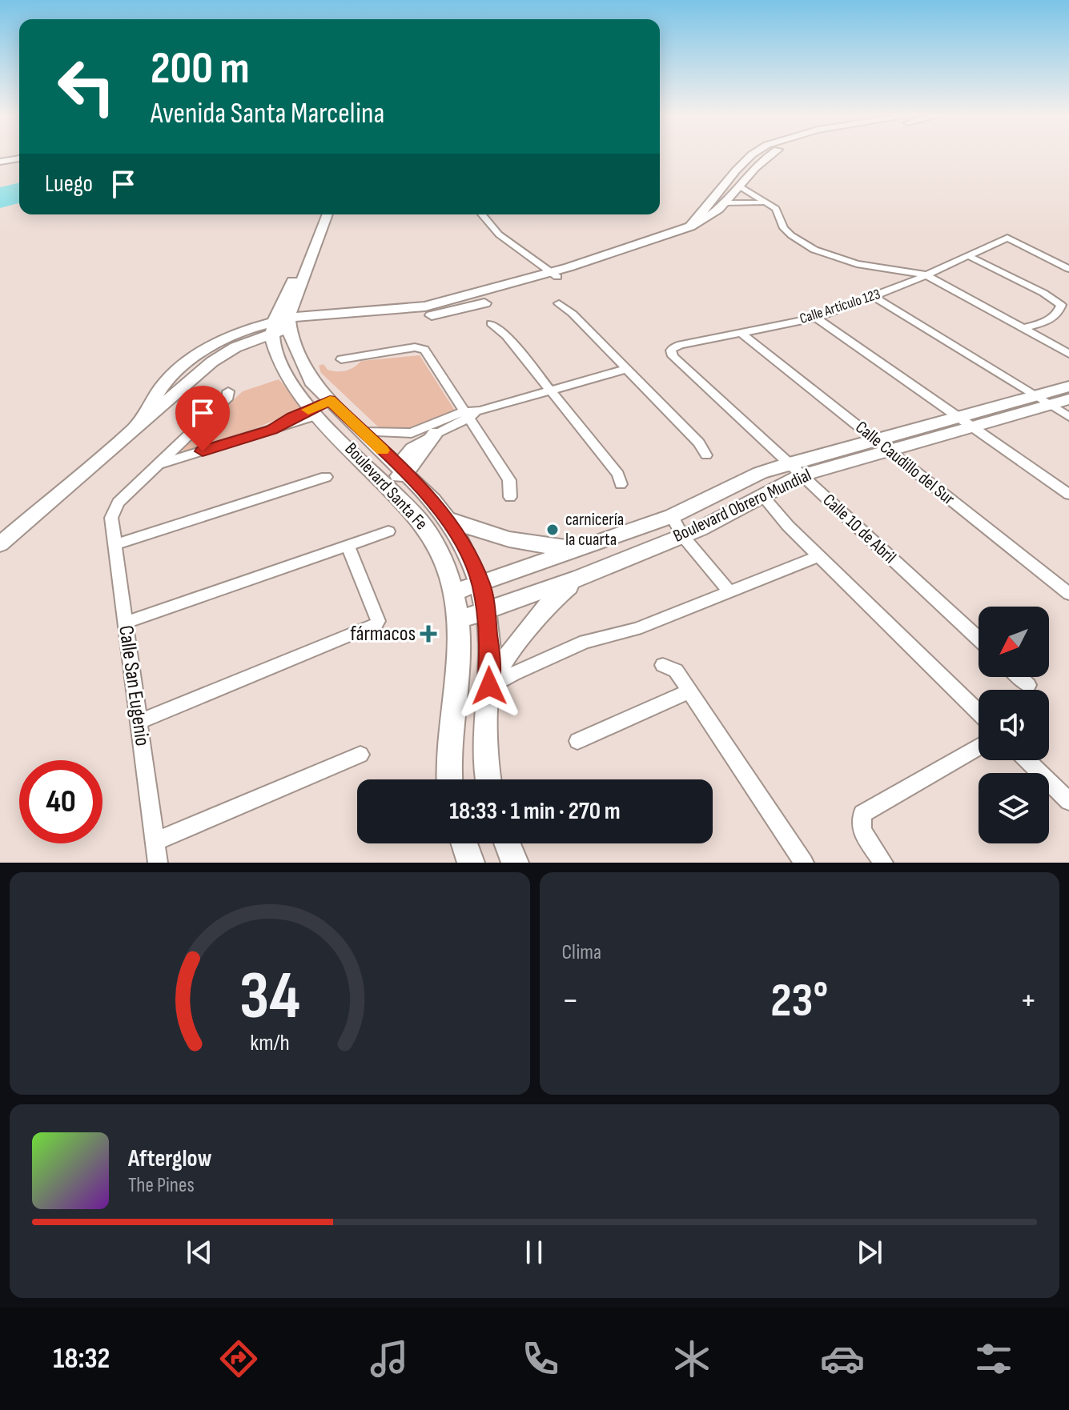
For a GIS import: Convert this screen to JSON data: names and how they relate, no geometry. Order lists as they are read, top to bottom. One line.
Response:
{"streets":{"street":["Calle Artículo 123","Calle Caudillo del Sur","Boulevard Santa Fe","Boulevard Obrero Mundial","Calle 10 de Abril","Calle San Eugenio"]},"crossings":[["Calle Artículo 123","Calle Caudillo del Sur"],["Calle Artículo 123","Calle 10 de Abril"],["Calle Caudillo del Sur","Boulevard Obrero Mundial"],["Boulevard Santa Fe","Boulevard Obrero Mundial"],["Boulevard Obrero Mundial","Calle 10 de Abril"]],"places":{"other":["carnicería la cuarta"],"health":["fármacos"]},"north":"bottom left","page":{"turn":["200 m","Avenida Santa Marcelina"],"then":"Luego","limit":"40","trip":"18:33 · 1 min · 270 m","tile":"Clima","heat":["−","23°","+"],"song":["Afterglow","The Pines"],"tabs":"18:32","gauge":["34","km/h"]}}
